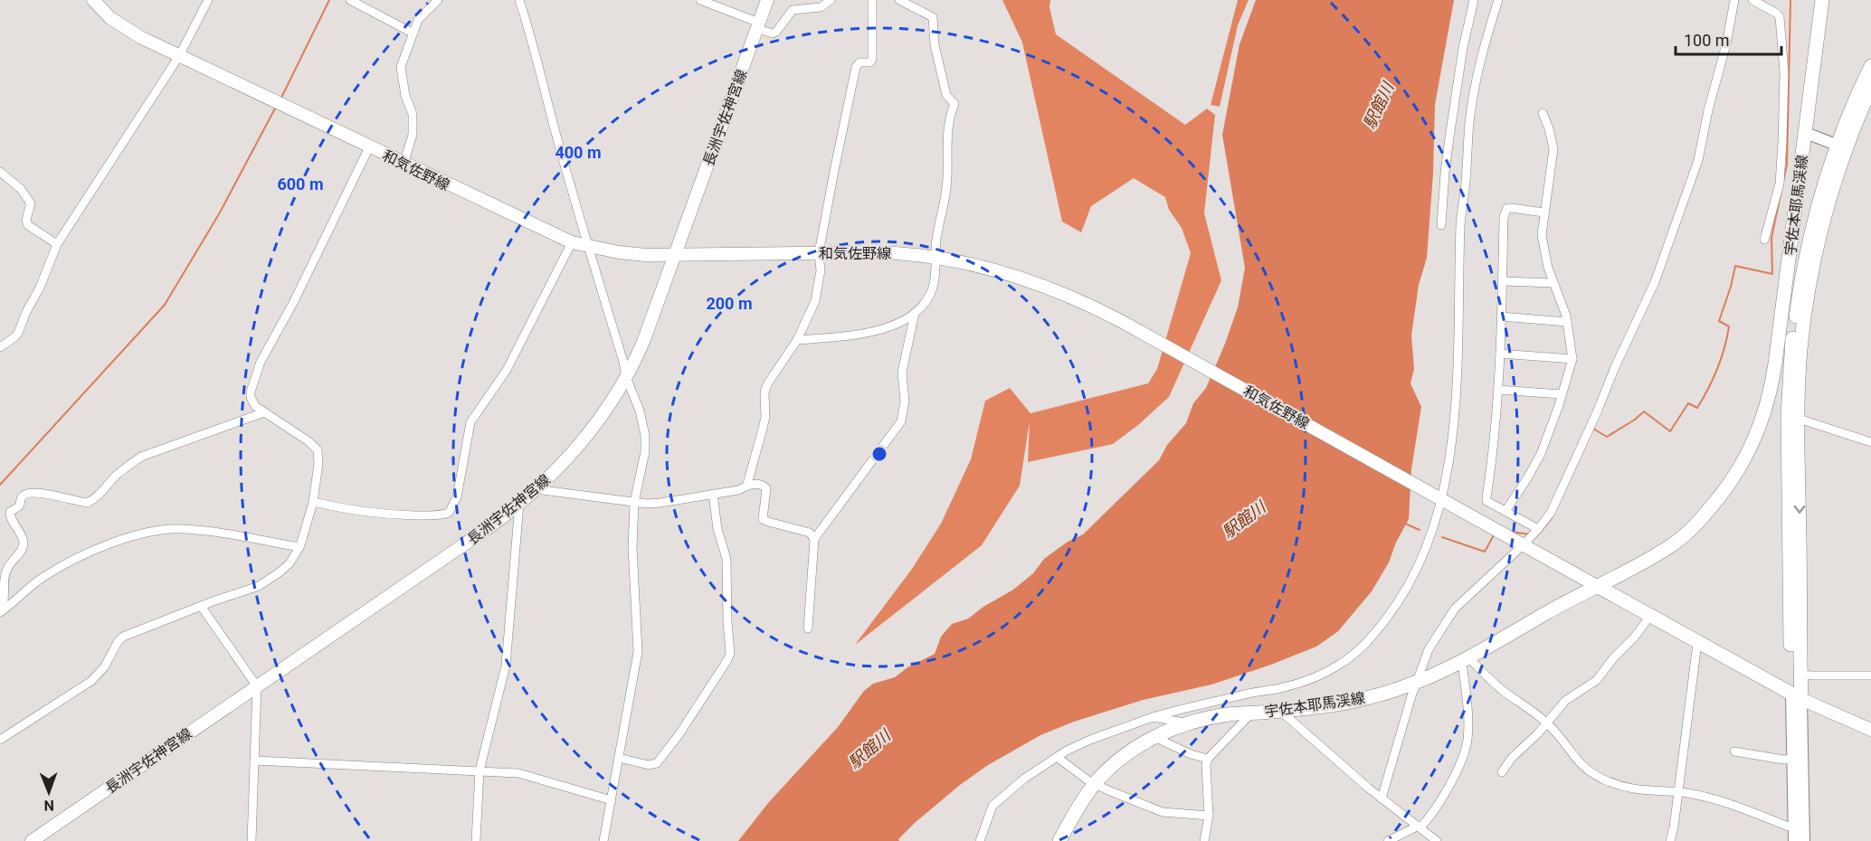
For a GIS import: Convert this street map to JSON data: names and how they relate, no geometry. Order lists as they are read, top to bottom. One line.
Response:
{"streets":{"main road":["長洲宇佐神宮線","和気佐野線","宇佐本耶馬渓線"]},"crossings":[["長洲宇佐神宮線","和気佐野線"],["和気佐野線","宇佐本耶馬渓線"]],"water":["駅館川"],"scale_bar":"100 m","north":"bottom","rings":["400 m","600 m","200 m"]}
